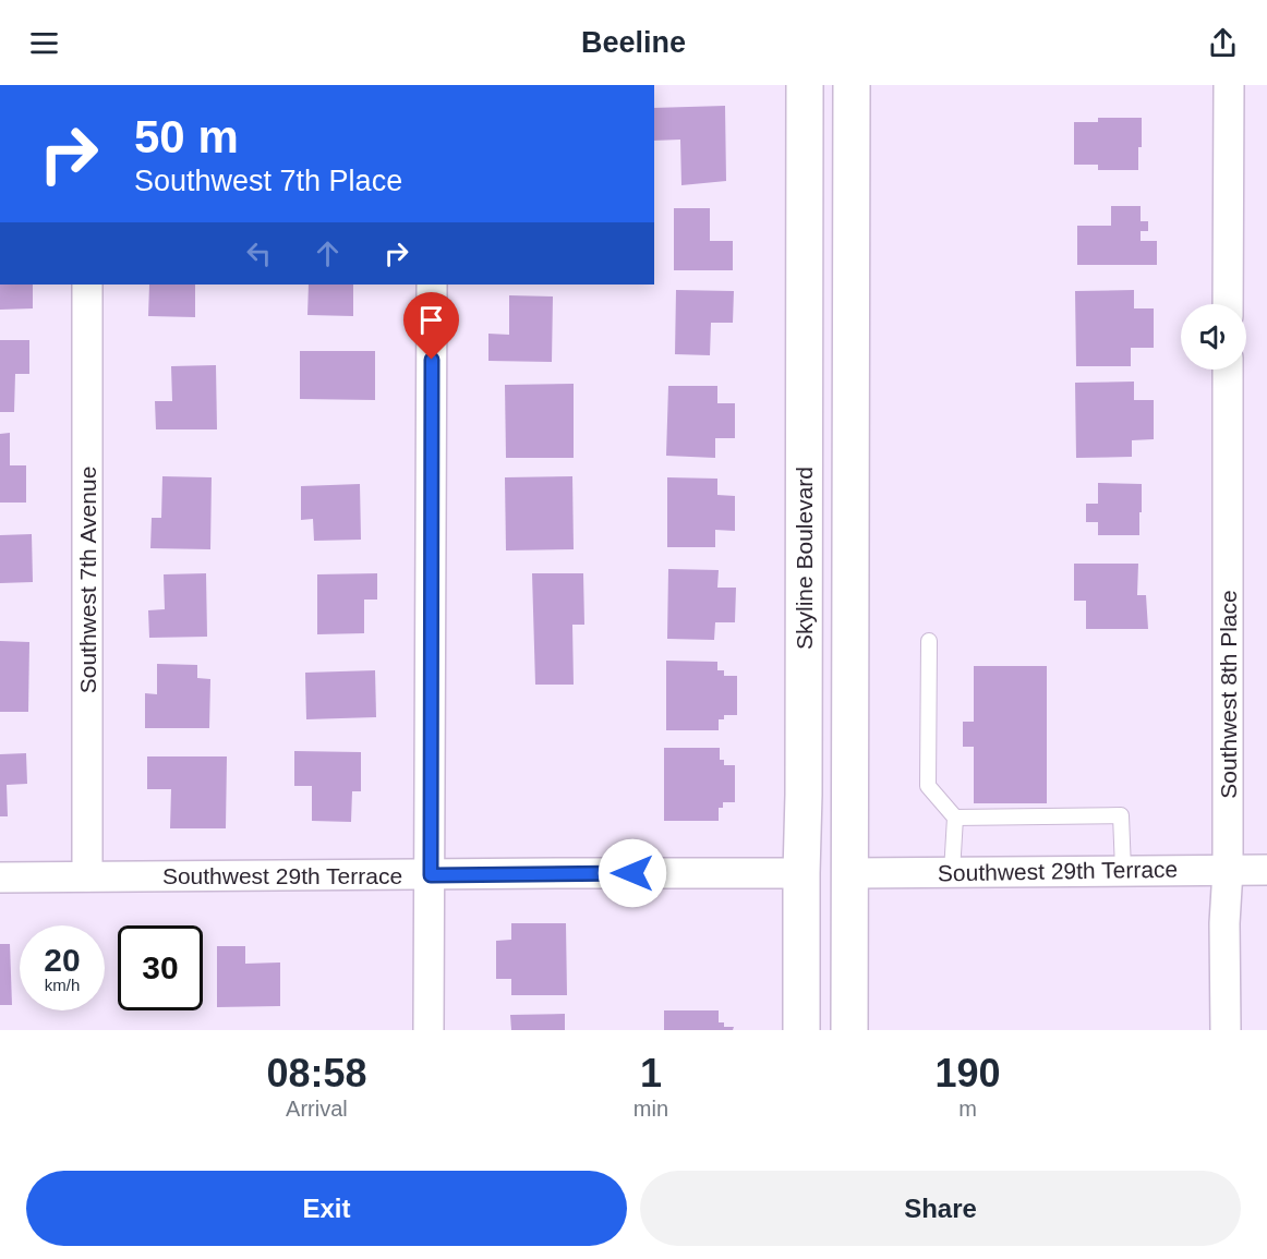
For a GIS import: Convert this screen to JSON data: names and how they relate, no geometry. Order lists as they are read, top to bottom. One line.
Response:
{"streets":{"street":["Skyline Boulevard","Southwest 7th Avenue","Southwest 8th Place","Southwest 29th Terrace"]},"crossings":[["Skyline Boulevard","Southwest 29th Terrace"],["Southwest 7th Avenue","Southwest 29th Terrace"],["Southwest 8th Place","Southwest 29th Terrace"]],"page":{"header":"Beeline","turn":["50 m","Southwest 7th Place"],"speed":"20 km/h","limit":"30","eta":["08:58","Arrival","1","min","190","m"],"buttons":["Exit","Share"]}}
